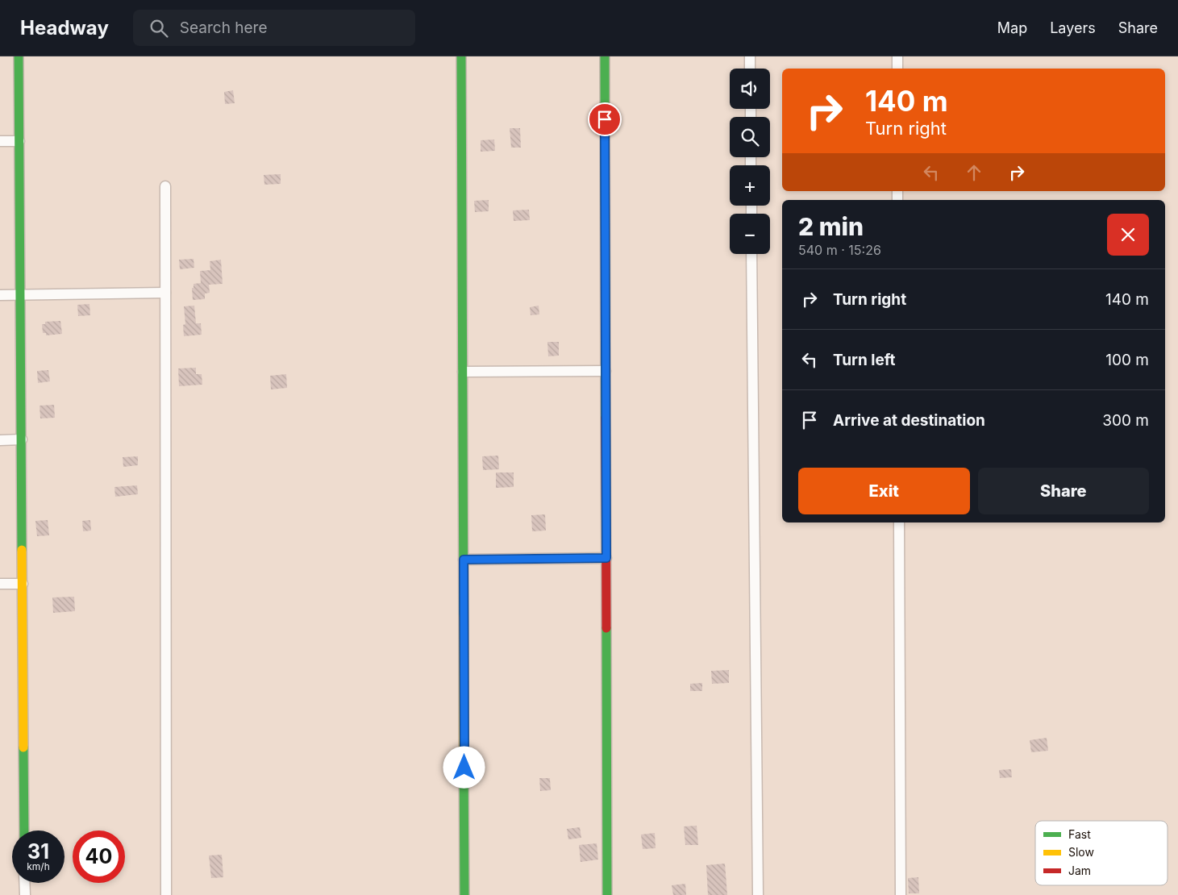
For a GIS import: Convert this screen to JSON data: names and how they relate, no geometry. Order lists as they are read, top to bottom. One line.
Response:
{"legend":["Fast","Slow","Jam"],"page":{"header":"Headway","search":"Search here","nav":["Map","Layers","Share"],"map_buttons":["+","−"],"turn":["140 m","Turn right"],"heading":["2 min","540 m · 15:26"],"list":[{"name":"Turn right","value":"140 m"},{"name":"Turn left","value":"100 m"},{"name":"Arrive at destination","value":"300 m"}],"buttons":["Exit","Share"],"speed":"31 km/h","limit":"40"}}
